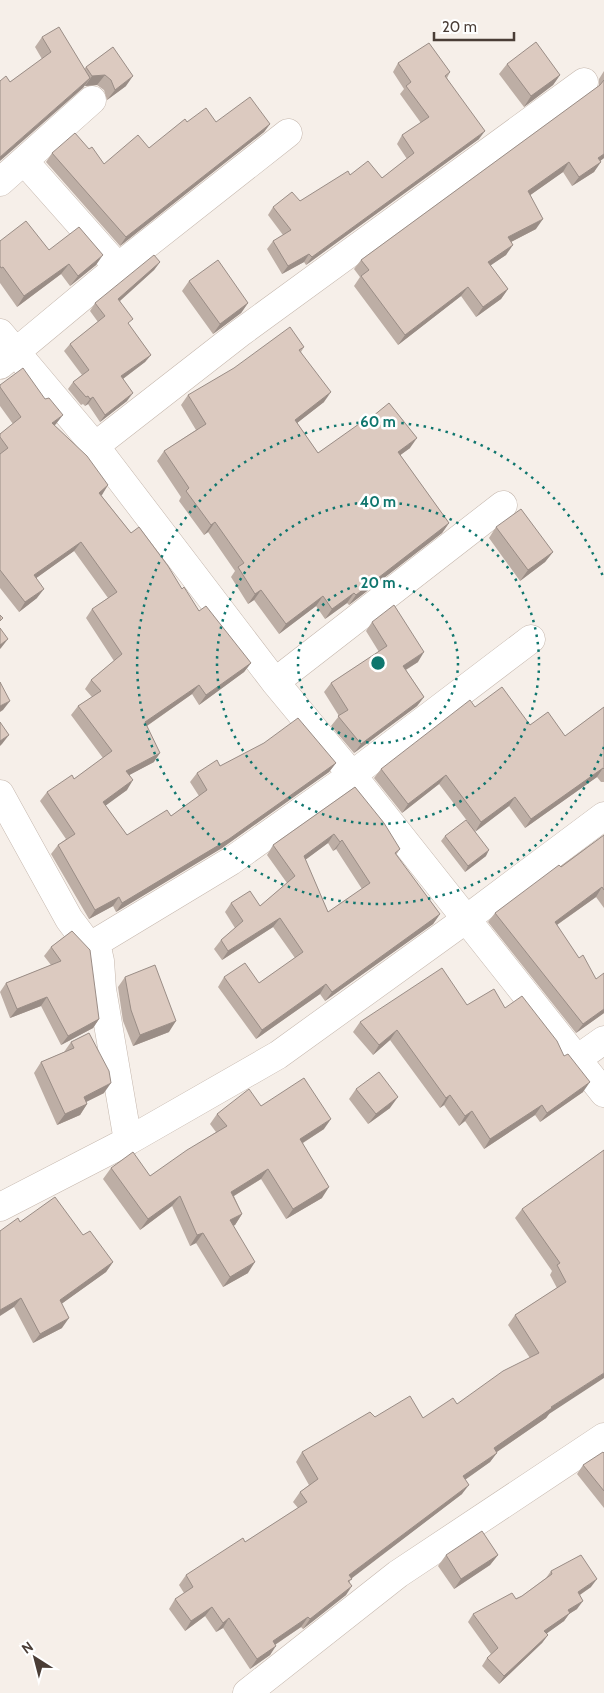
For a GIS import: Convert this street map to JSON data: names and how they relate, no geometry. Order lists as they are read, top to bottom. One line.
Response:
{"scale_bar":"20 m","north":"top left","rings":["60 m","40 m","20 m"]}
